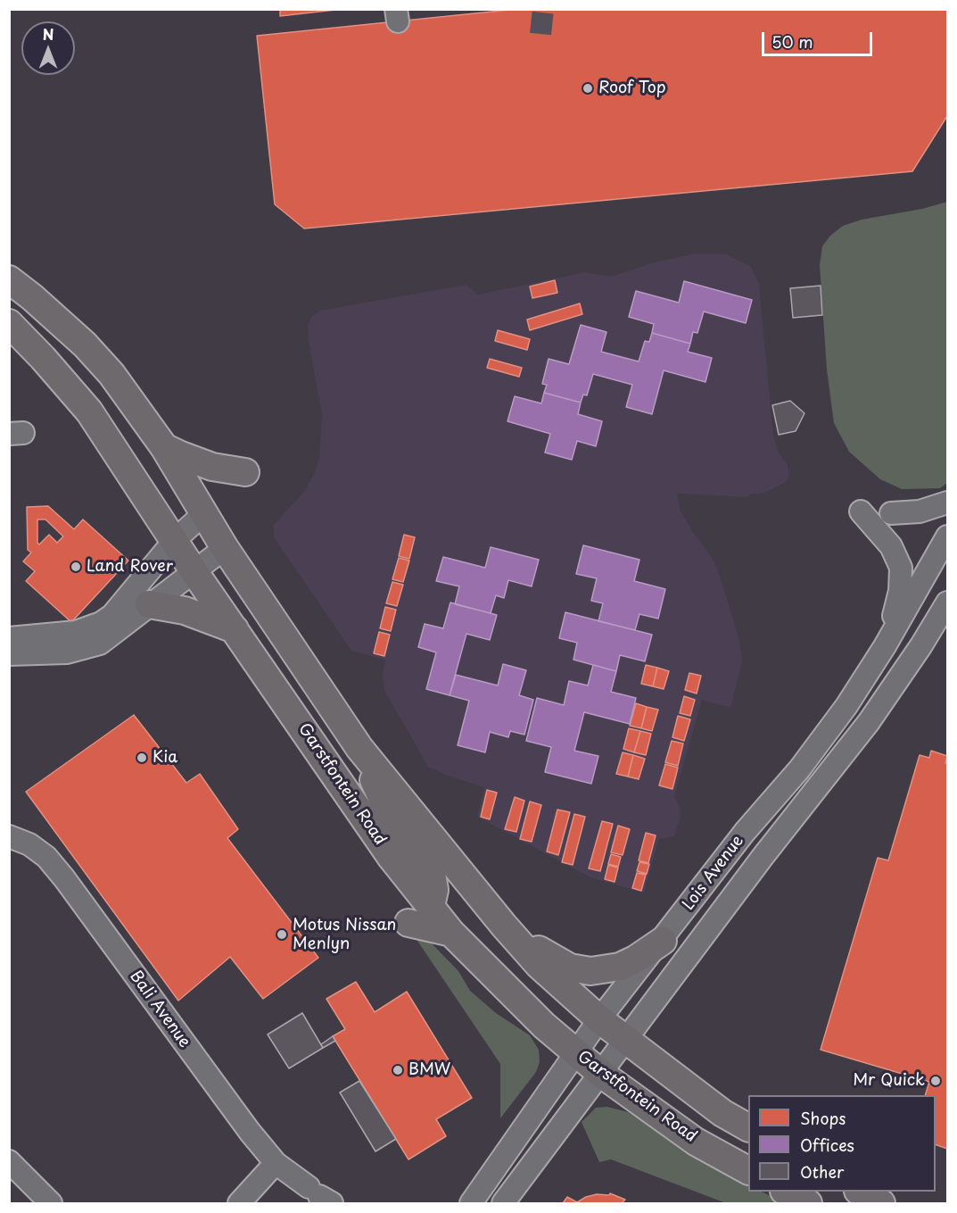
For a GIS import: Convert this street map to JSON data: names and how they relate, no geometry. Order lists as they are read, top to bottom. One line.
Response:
{"streets":{"main road":["Garstfontein Road"],"street":["Lois Avenue","Bali Avenue"]},"crossings":[["Garstfontein Road","Lois Avenue"]],"places":["Roof Top","Land Rover","Kia","Motus Nissan Menlyn","BMW","Mr Quick"],"legend":["Shops","Offices","Other"],"scale_bar":"50 m","north":"top"}
